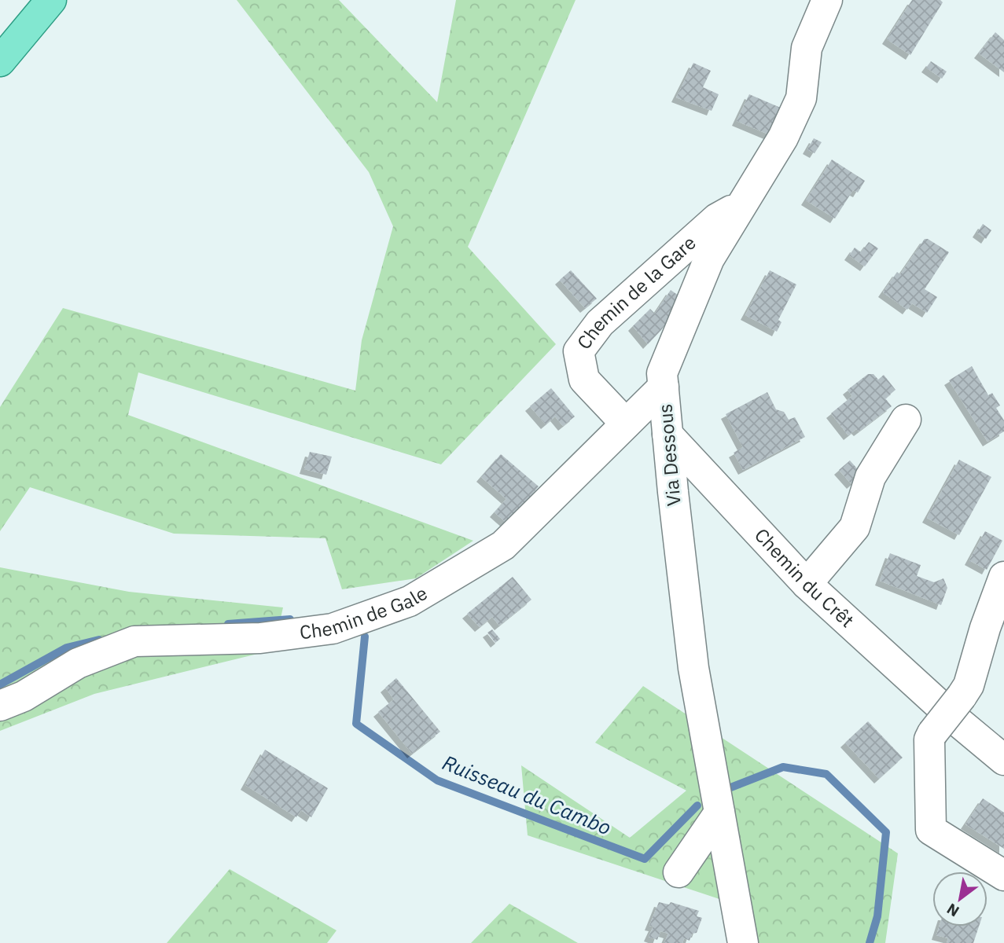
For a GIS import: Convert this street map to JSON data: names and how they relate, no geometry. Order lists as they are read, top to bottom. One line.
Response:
{"streets":{"street":["Chemin de la Gare","Via Dessous","Chemin du Crêt","Chemin de Gale"]},"crossings":[["Chemin de la Gare","Via Dessous"],["Chemin de la Gare","Chemin de Gale"],["Via Dessous","Chemin du Crêt"],["Via Dessous","Chemin de Gale"]],"water":["Ruisseau du Cambo"],"north":"bottom left"}
